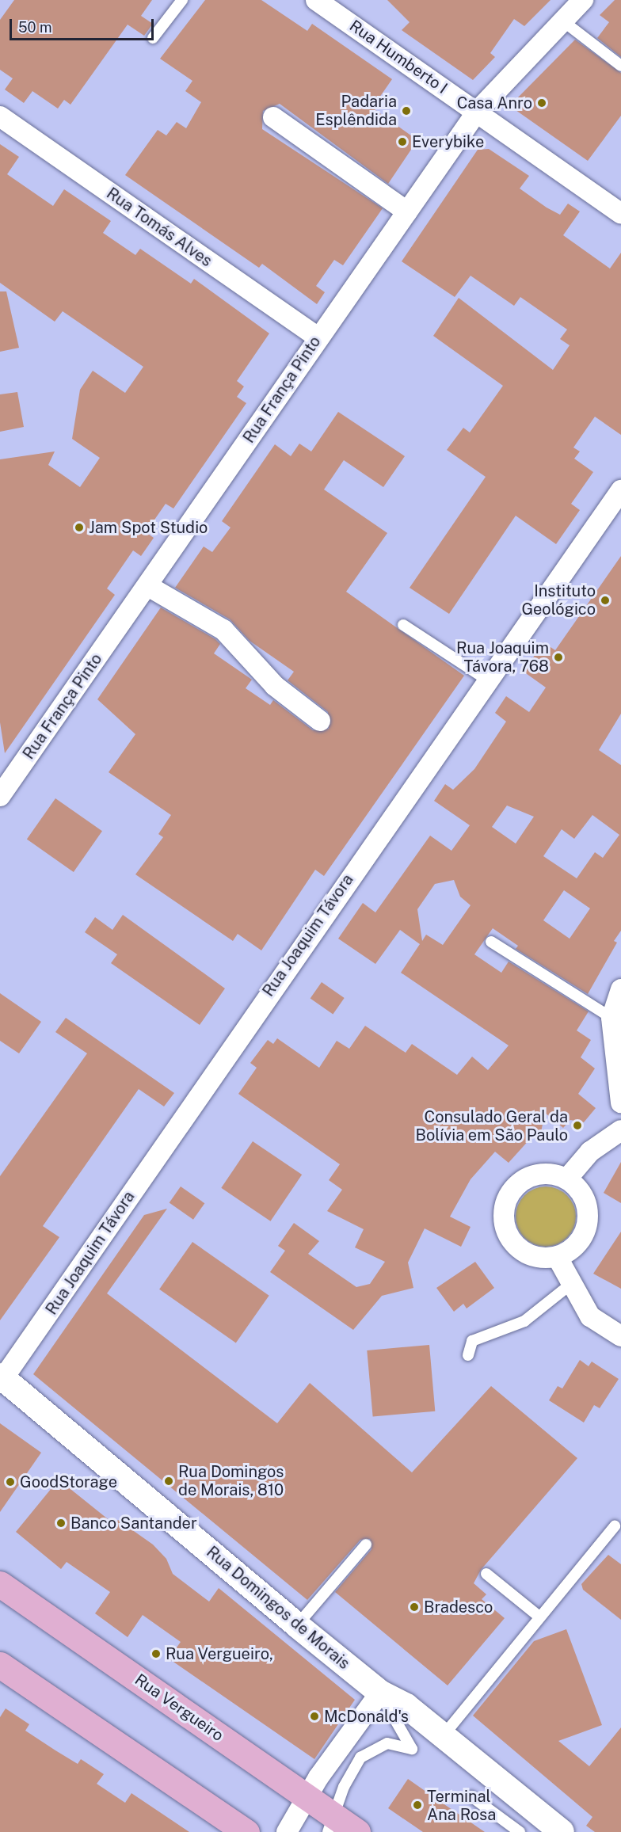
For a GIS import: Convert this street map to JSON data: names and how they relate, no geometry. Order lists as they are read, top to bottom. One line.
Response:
{"streets":{"main road":["Rua Vergueiro"],"street":["Rua Humberto I","Rua Tomás Alves","Rua França Pinto","Rua Joaquim Távora","Rua Domingos de Morais"]},"crossings":[["Rua Humberto I","Rua França Pinto"],["Rua Tomás Alves","Rua França Pinto"],["Rua Joaquim Távora","Rua Domingos de Morais"]],"places":["Casa Anro","Padaria Esplêndida","Everybike","Jam Spot Studio","Instituto Geológico","Rua Joaquim Távora, 768","Consulado Geral da Bolívia em São Paulo","Rua Domingos de Morais, 810","GoodStorage","Banco Santander","Bradesco","Rua Vergueiro,","McDonald's","Terminal Ana Rosa"],"scale_bar":"50 m"}
